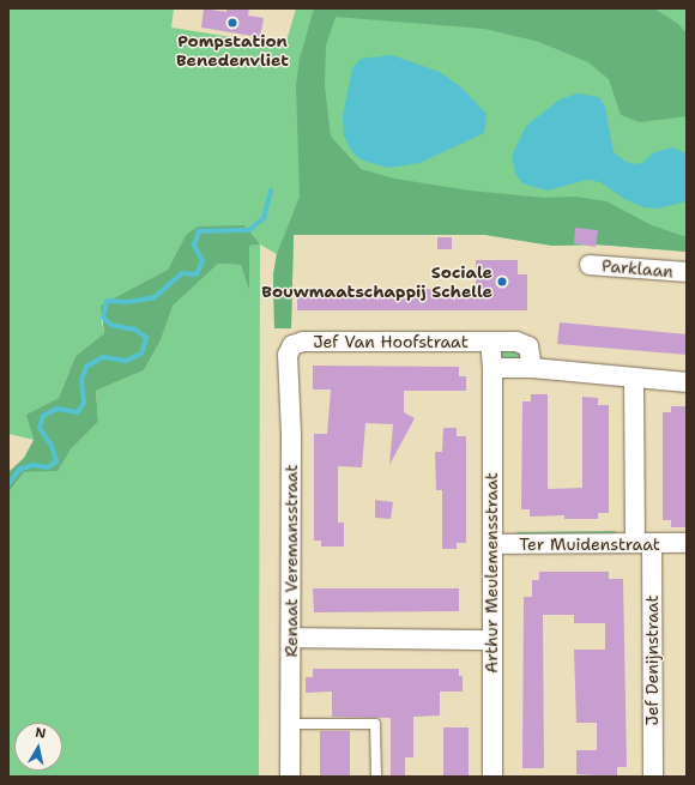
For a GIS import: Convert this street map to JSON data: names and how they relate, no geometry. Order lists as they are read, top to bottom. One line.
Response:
{"streets":{"street":["Parklaan","Jef Van Hoofstraat","Ter Muidenstraat","Renaat Veremansstraat","Arthur Meulemensstraat","Jef Denijnstraat"]},"crossings":[["Jef Van Hoofstraat","Renaat Veremansstraat"],["Jef Van Hoofstraat","Arthur Meulemensstraat"],["Ter Muidenstraat","Arthur Meulemensstraat"],["Ter Muidenstraat","Jef Denijnstraat"]],"places":["Pompstation Benedenvliet","Sociale Bouwmaatschappij Schelle"],"north":"top"}
